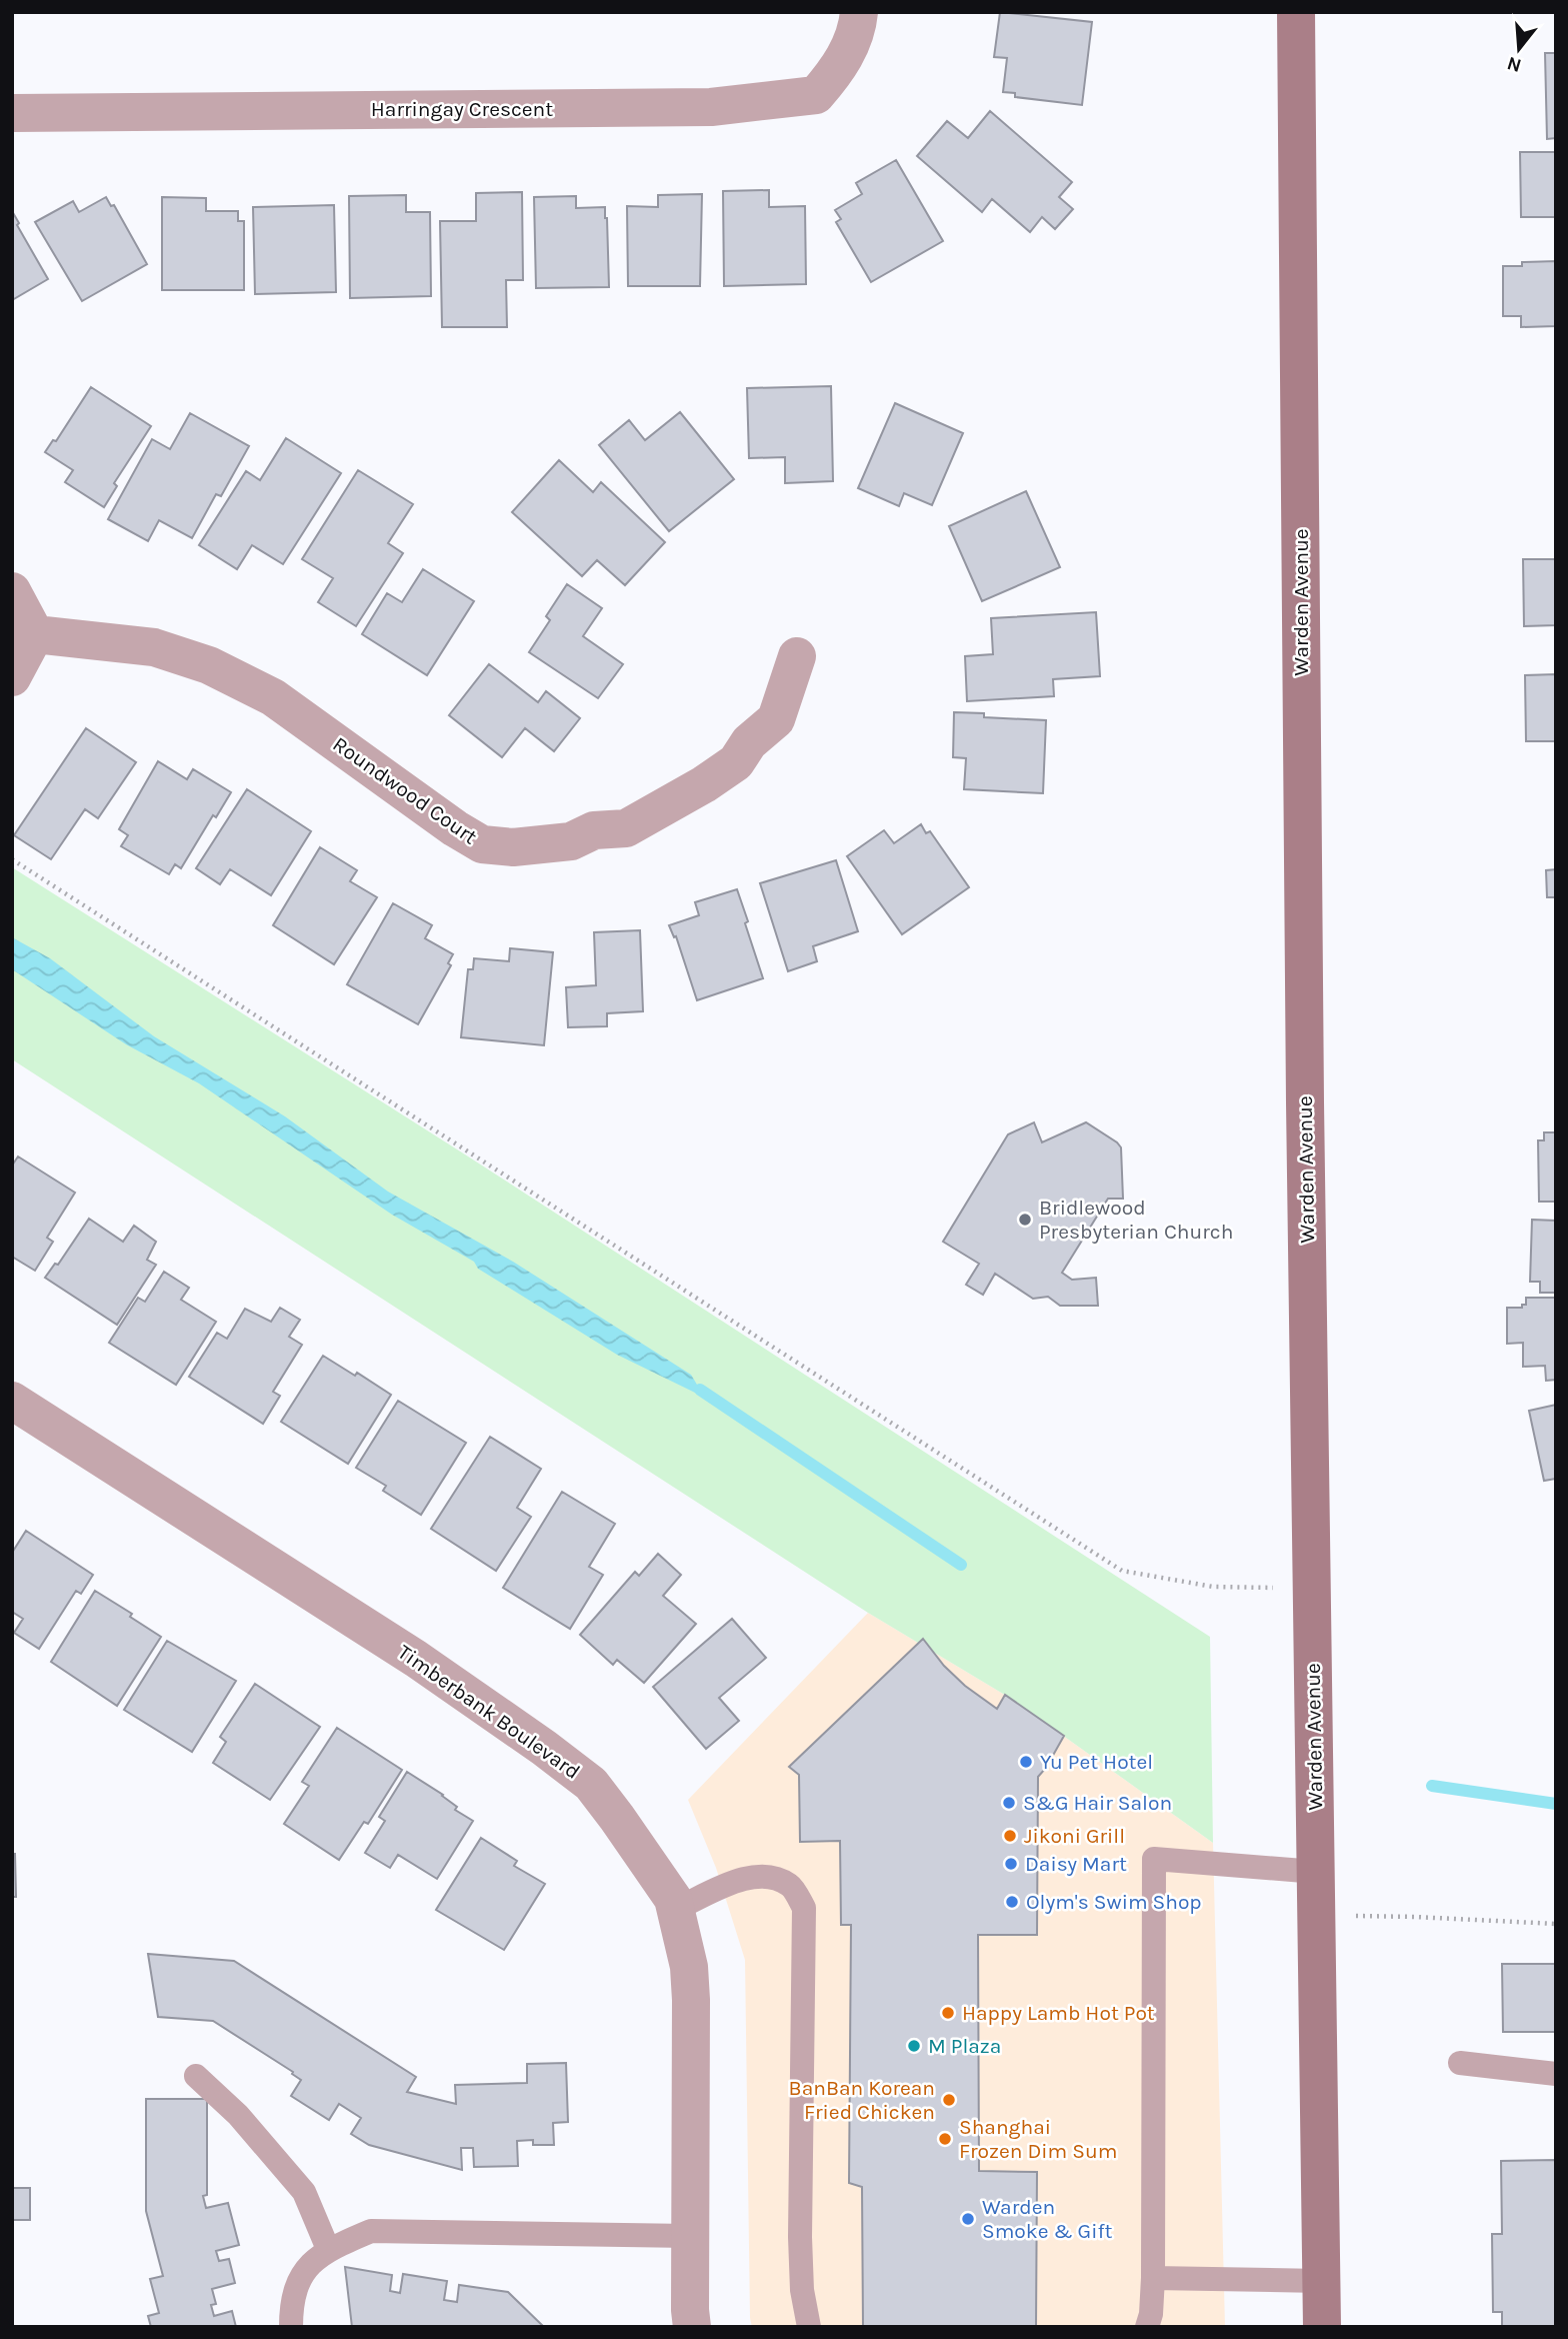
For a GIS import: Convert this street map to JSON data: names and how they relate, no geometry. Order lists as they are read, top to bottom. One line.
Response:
{"streets":{"main road":["Warden Avenue"],"street":["Harringay Crescent","Roundwood Court","Timberbank Boulevard"]},"places":["Bridlewood Presbyterian Church","Yu Pet Hotel","S&G Hair Salon","Jikoni Grill","Daisy Mart","Olym's Swim Shop","Happy Lamb Hot Pot","M Plaza","BanBan Korean Fried Chicken","Shanghai Frozen Dim Sum","Warden Smoke & Gift"],"north":"bottom"}
